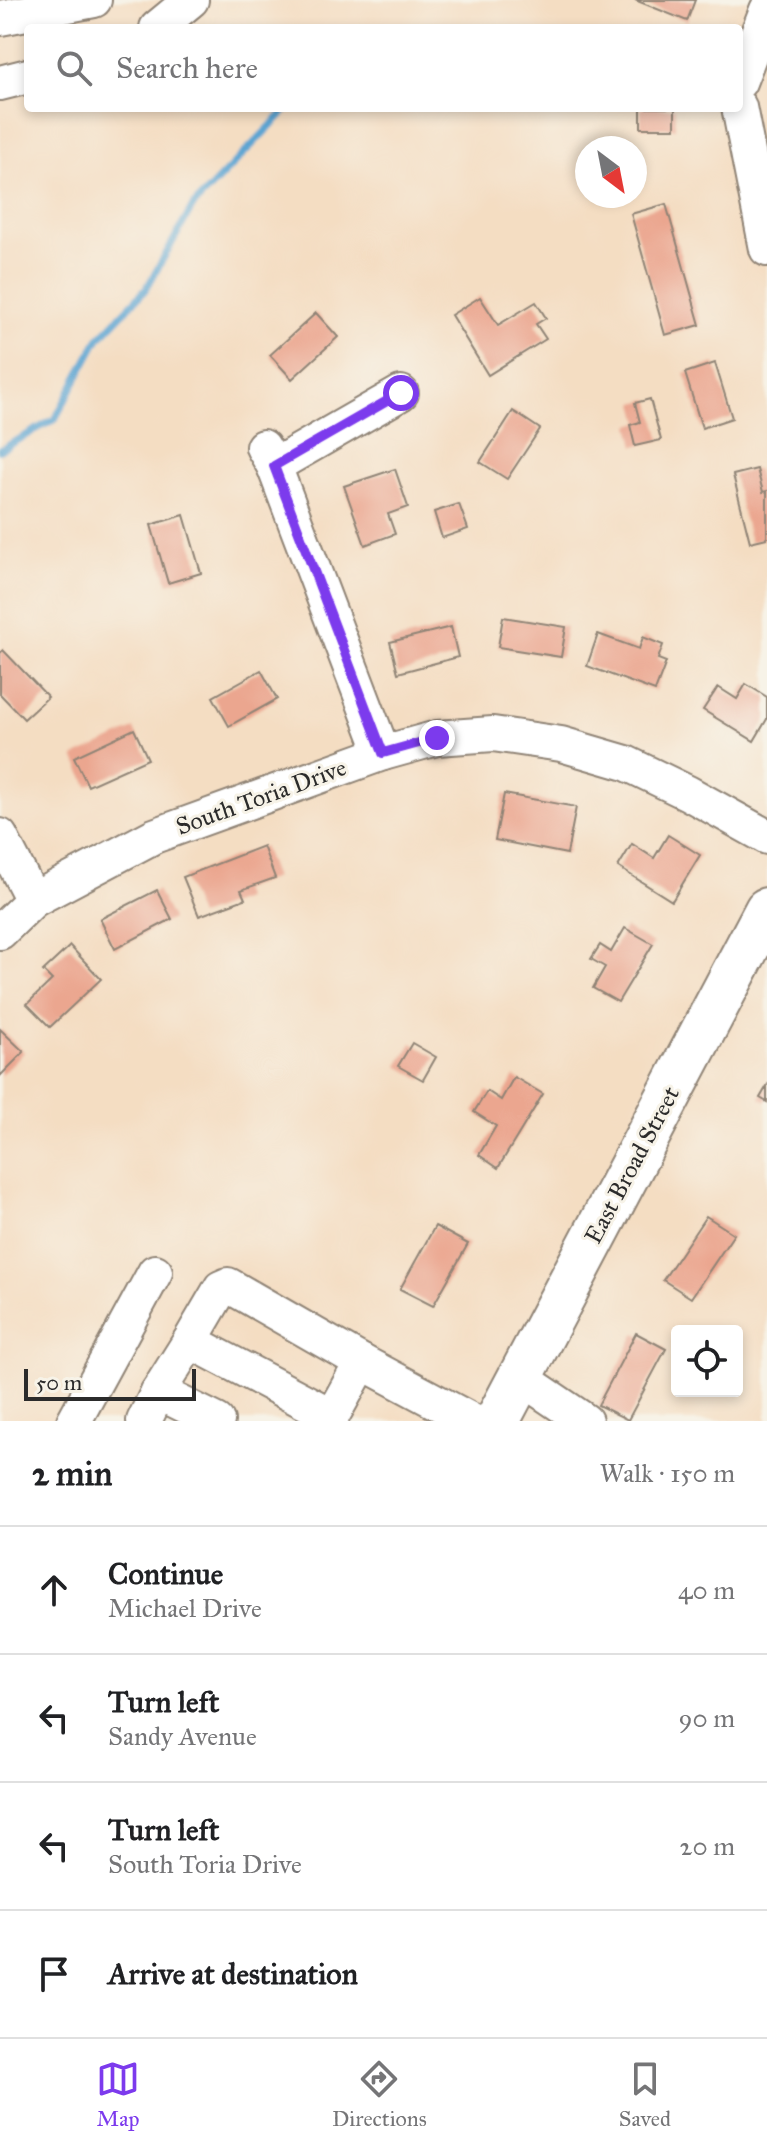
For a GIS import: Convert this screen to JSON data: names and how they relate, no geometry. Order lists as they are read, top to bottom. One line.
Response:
{"streets":{"main road":["East Broad Street"],"street":["South Toria Drive"]},"scale_bar":"50 m","north":"bottom right","page":{"search":"Search here","scale":"50 m","heading":["2 min","Walk · 150 m"],"list":[["Continue","Michael Drive","40 m"],["Turn left","Sandy Avenue","90 m"],["Turn left","South Toria Drive","20 m"],"Arrive at destination"],"nav":["Map","Directions","Saved"]}}
